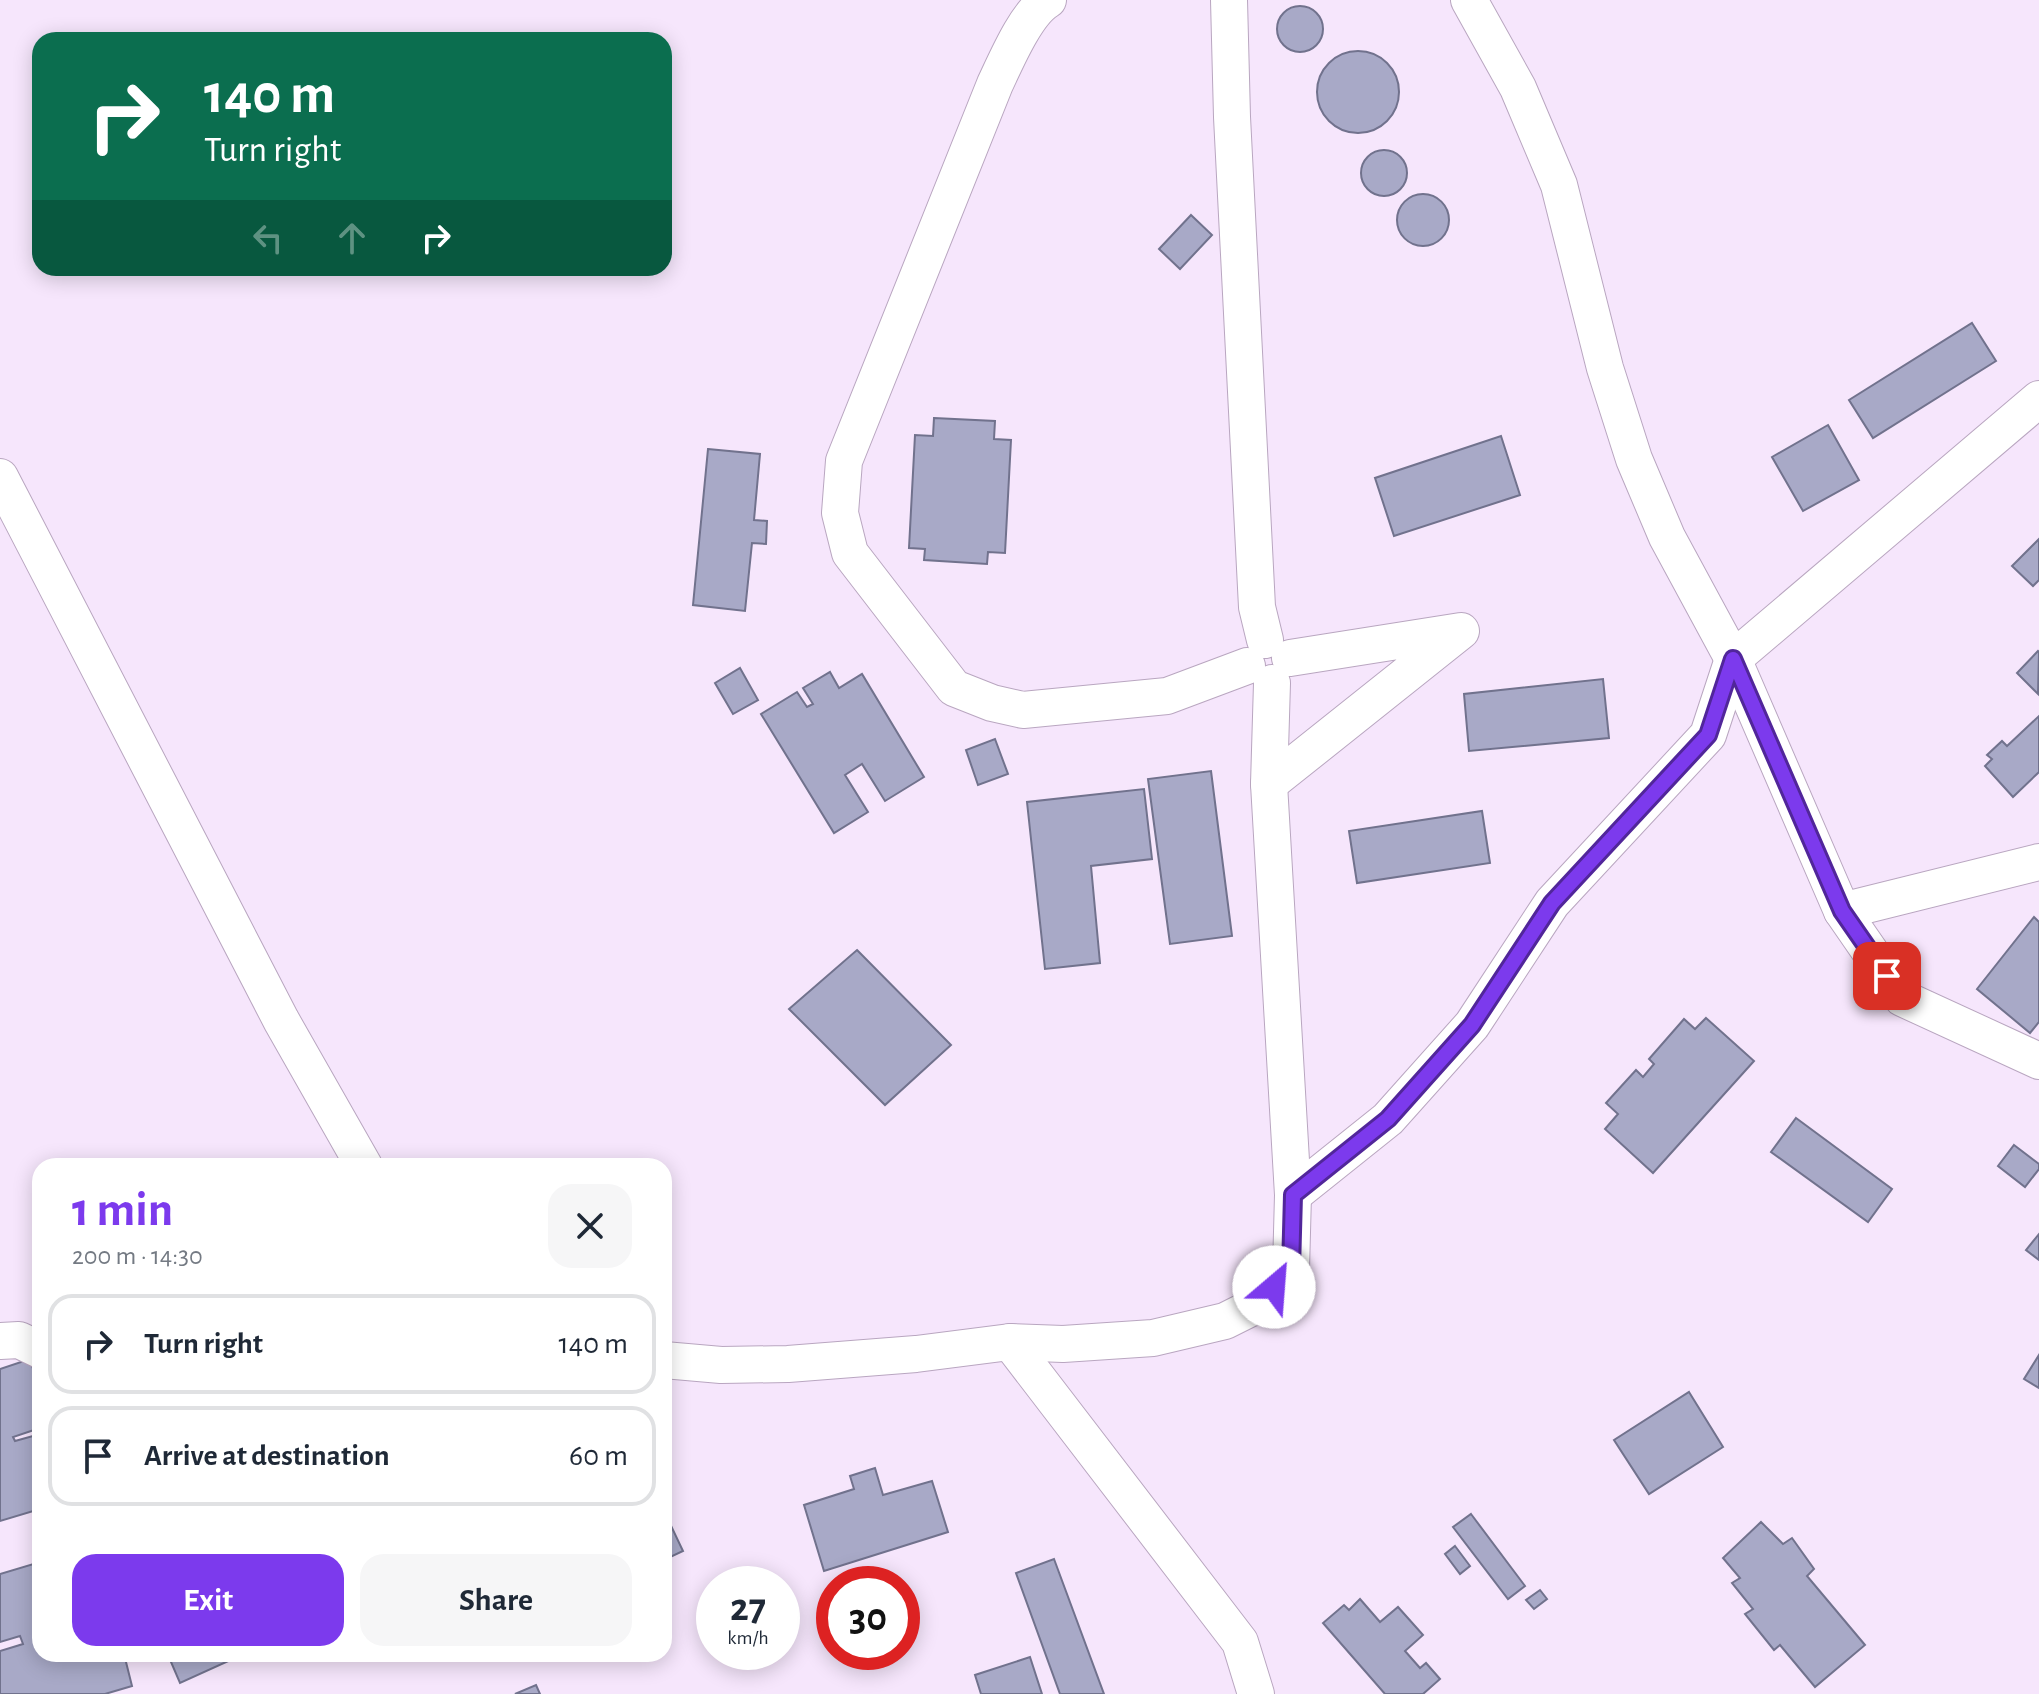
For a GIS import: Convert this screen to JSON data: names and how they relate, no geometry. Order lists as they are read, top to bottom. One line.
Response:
{"page":{"turn":["140 m","Turn right"],"heading":["1 min","200 m · 14:30"],"list":[{"name":"Turn right","value":"140 m"},{"name":"Arrive at destination","value":"60 m"}],"buttons":["Exit","Share"],"speed":"27 km/h","limit":"30"}}
